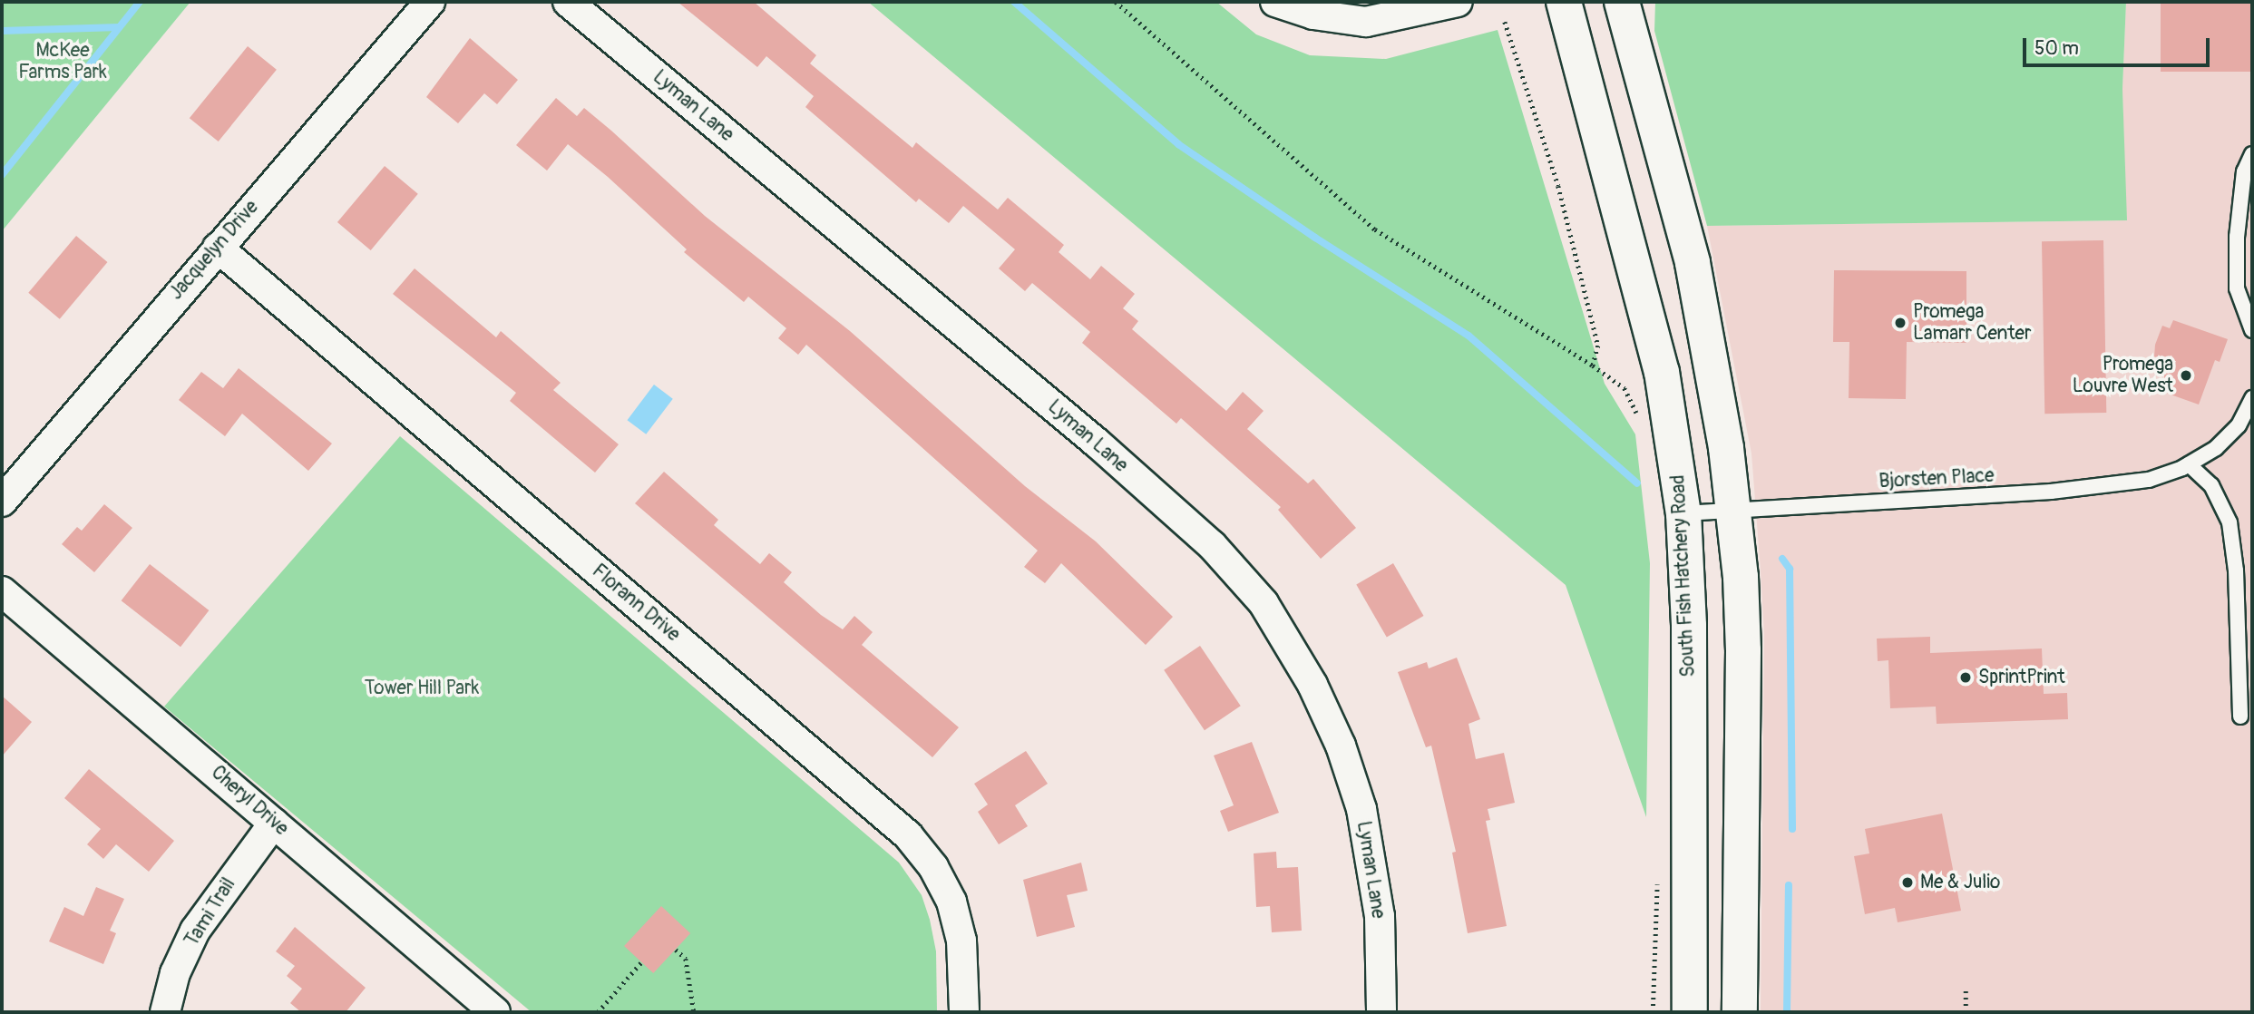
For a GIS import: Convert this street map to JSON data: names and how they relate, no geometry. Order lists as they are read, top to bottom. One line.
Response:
{"streets":{"main road":["South Fish Hatchery Road"],"street":["Lyman Lane","Jacquelyn Drive","Florann Drive","Cheryl Drive","Tami Trail"],"lane":["Bjorsten Place"]},"crossings":[["Jacquelyn Drive","Florann Drive"],["Bjorsten Place","South Fish Hatchery Road"],["Cheryl Drive","Tami Trail"]],"parks":["McKee Farms Park","Tower Hill Park"],"places":["Promega Lamarr Center","Promega Louvre West","SprintPrint","Me & Julio"],"scale_bar":"50 m"}
